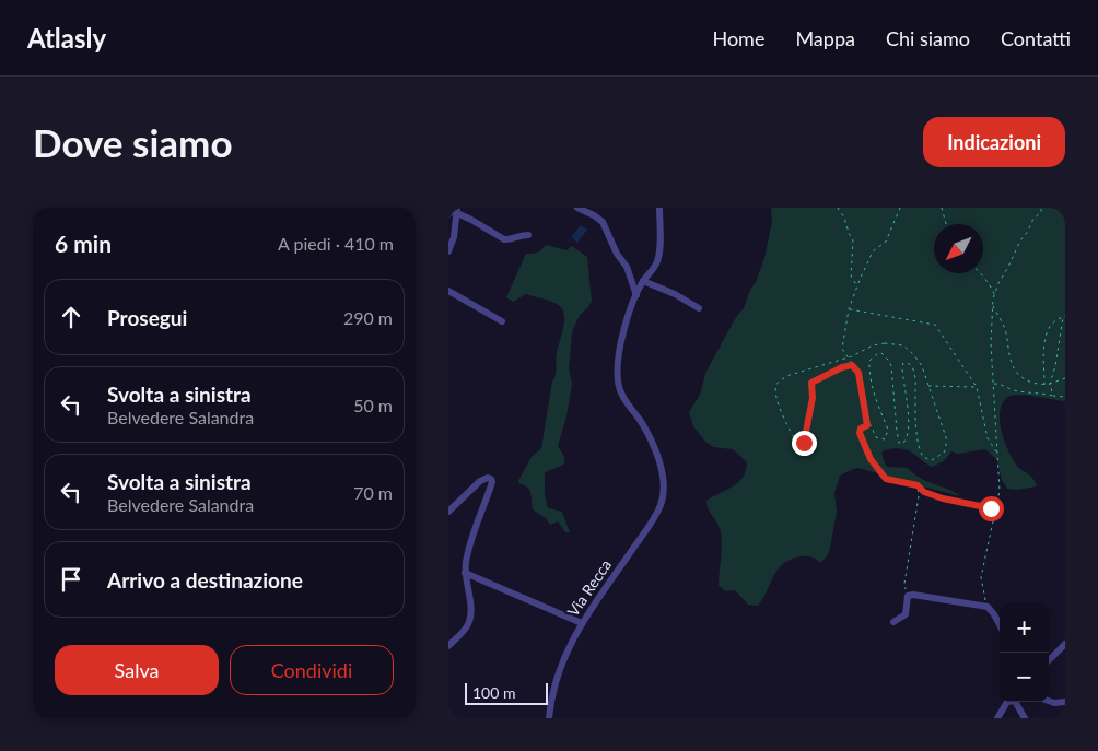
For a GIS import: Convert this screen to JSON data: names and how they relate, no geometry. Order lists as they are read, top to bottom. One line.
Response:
{"streets":{"street":["Via Recca"]},"scale_bar":"100 m","north":"bottom left","page":{"header":"Atlasly","nav":["Home","Mappa","Chi siamo","Contatti"],"buttons":["Indicazioni",["Salva","Condividi"]],"title":"Dove siamo","heading":["6 min","A piedi · 410 m"],"list":[["Prosegui","290 m"],["Svolta a sinistra","Belvedere Salandra","50 m"],["Svolta a sinistra","Belvedere Salandra","70 m"],"Arrivo a destinazione"],"map_buttons":["+","−"],"scale":"100 m"}}
